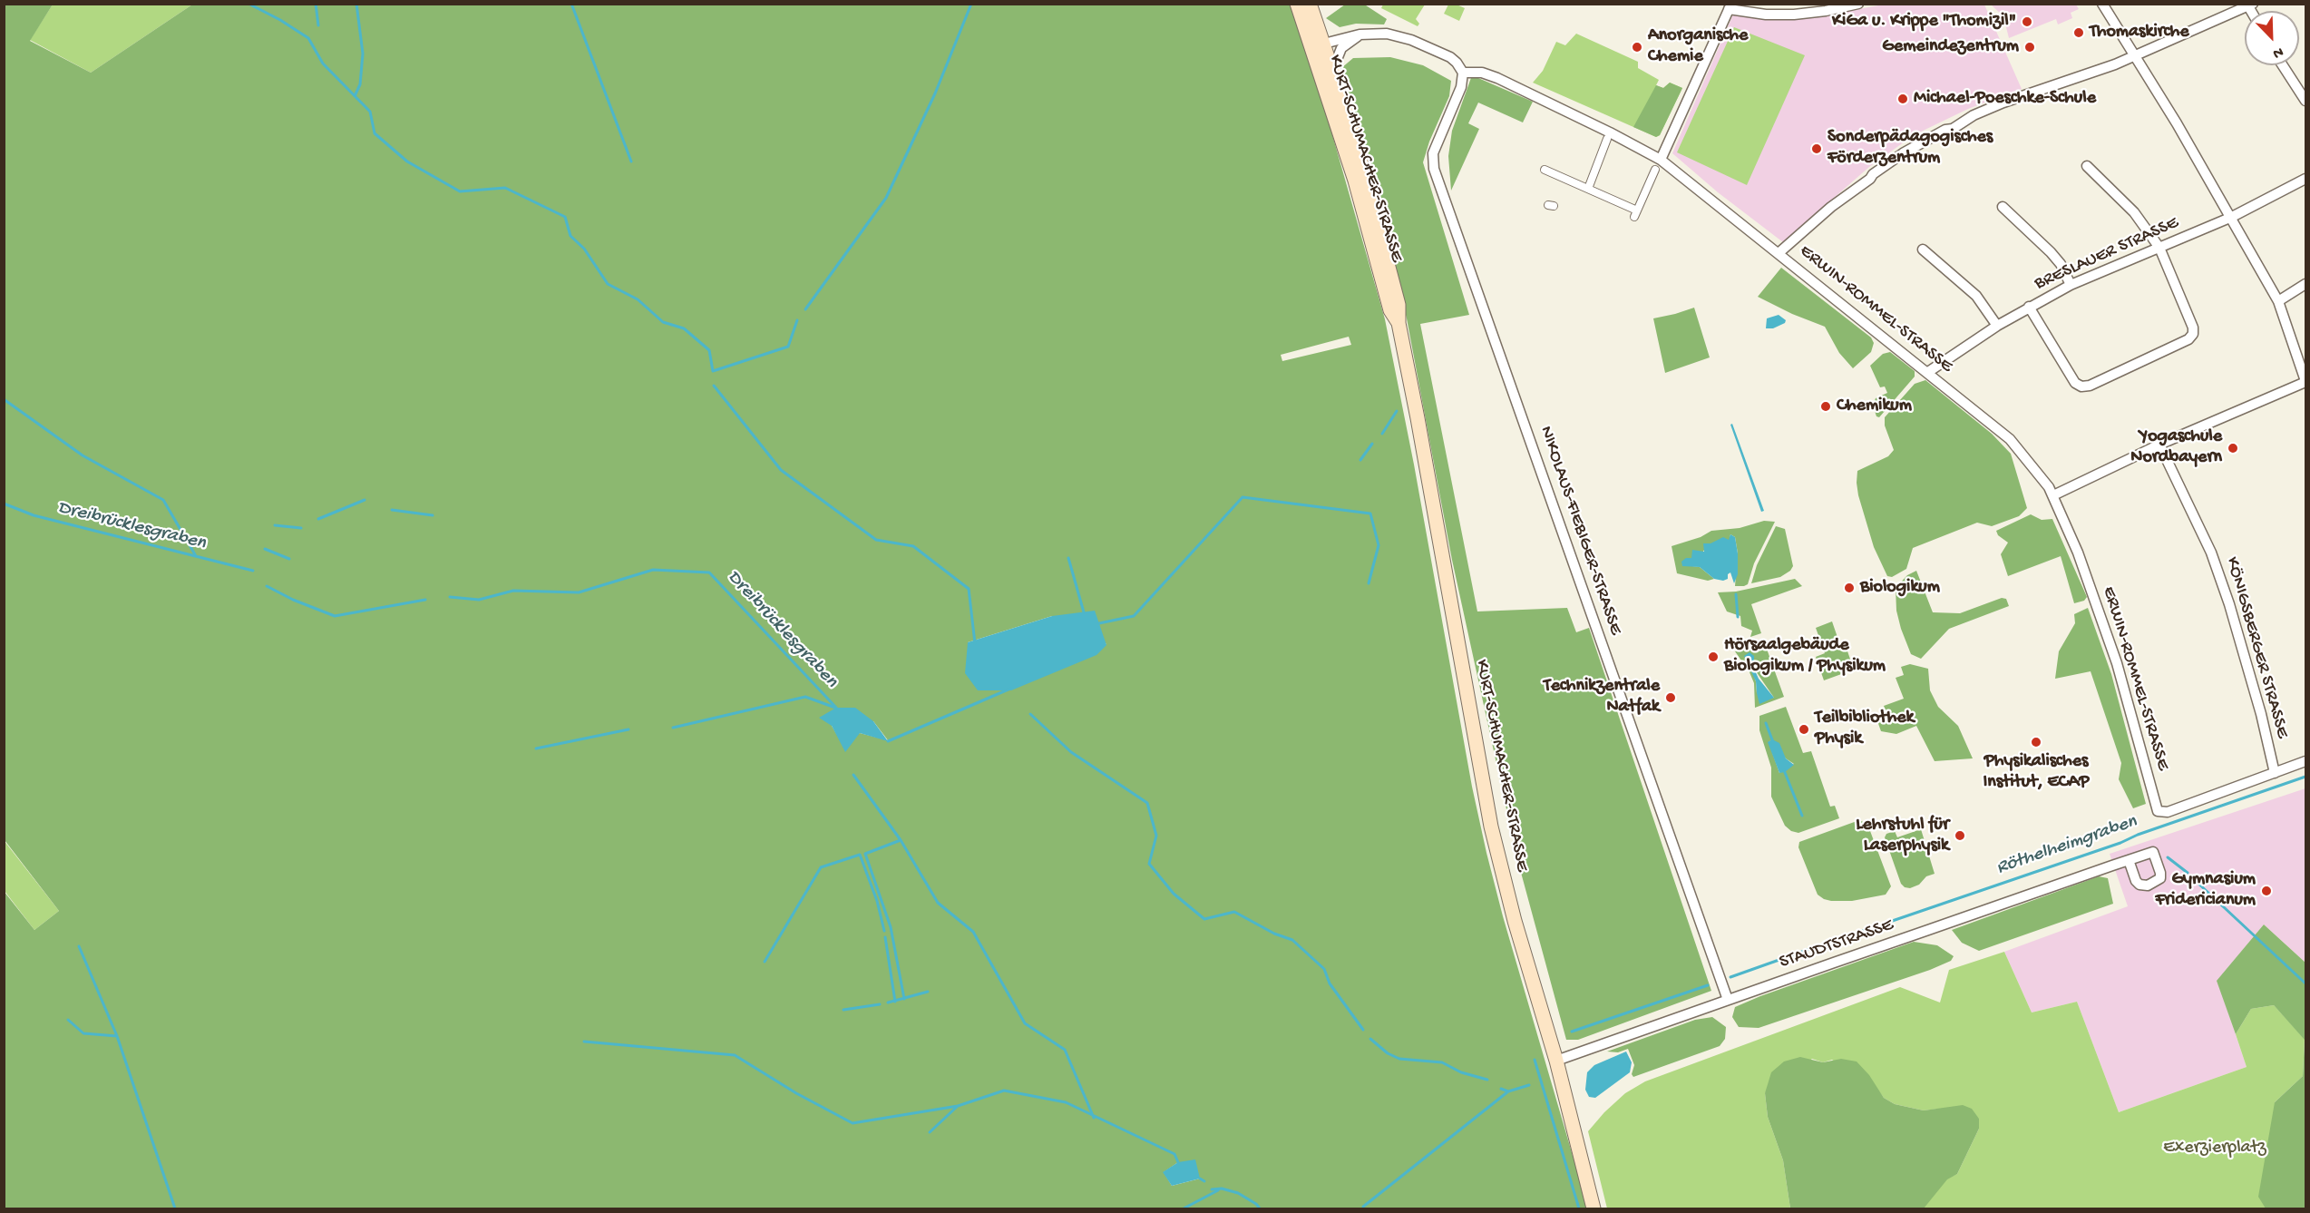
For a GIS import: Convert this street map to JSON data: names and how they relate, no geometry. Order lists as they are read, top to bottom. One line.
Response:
{"streets":{"main road":["KURT-SCHUMACHER-STRASSE"],"street":["BRESLAUER STRASSE","ERWIN-ROMMEL-STRASSE","NIKOLAUS-FIEBIGER-STRASSE","KÖNIGSBERGER STRASSE","STAUDTSTRASSE"]},"crossings":[["KURT-SCHUMACHER-STRASSE","STAUDTSTRASSE"],["BRESLAUER STRASSE","ERWIN-ROMMEL-STRASSE"],["ERWIN-ROMMEL-STRASSE","NIKOLAUS-FIEBIGER-STRASSE"],["ERWIN-ROMMEL-STRASSE","KÖNIGSBERGER STRASSE"],["NIKOLAUS-FIEBIGER-STRASSE","STAUDTSTRASSE"]],"water":["Dreibrücklesgraben","Röthelheimgraben"],"parks":["Exerzierplatz"],"places":["KiGa u. Krippe \"Thomizil\"","Thomaskirche","Anorganische Chemie","Gemeindezentrum","Michael-Poeschke-Schule","Sonderpädagogisches Förderzentrum","Chemikum","Yogaschule Nordbayern","Biologikum","Hörsaalgebäude Biologikum / Physikum","Technikzentrale Natfak","Teilbibliothek Physik","Physikalisches Institut, ECAP","Lehrstuhl für Laserphysik","Gymnasium Fridericianum"],"north":"bottom right"}
